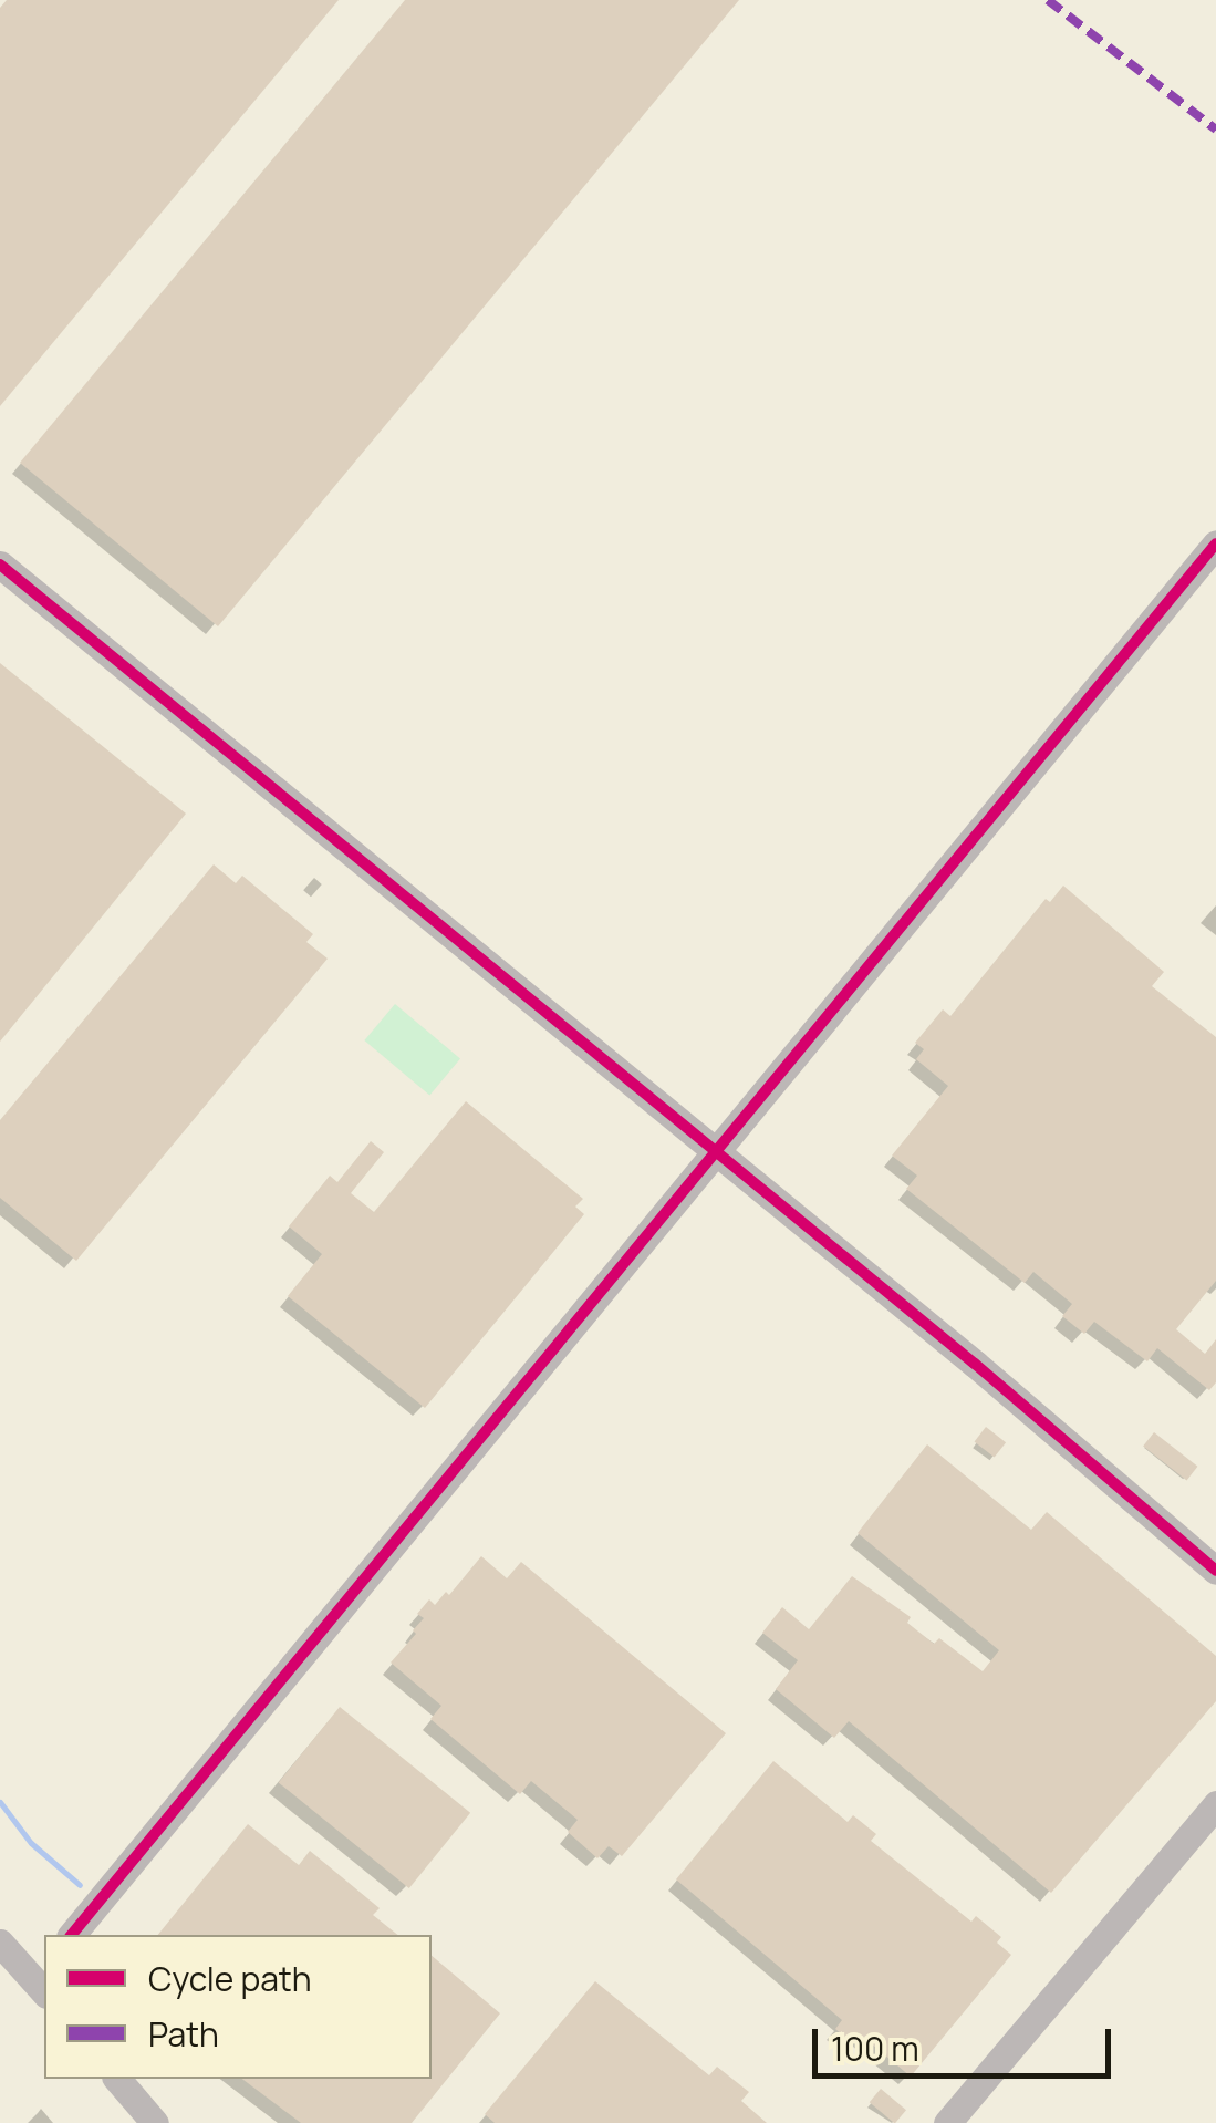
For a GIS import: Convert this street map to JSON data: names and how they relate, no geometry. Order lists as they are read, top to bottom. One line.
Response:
{"legend":["Cycle path","Path"],"scale_bar":"100 m"}
